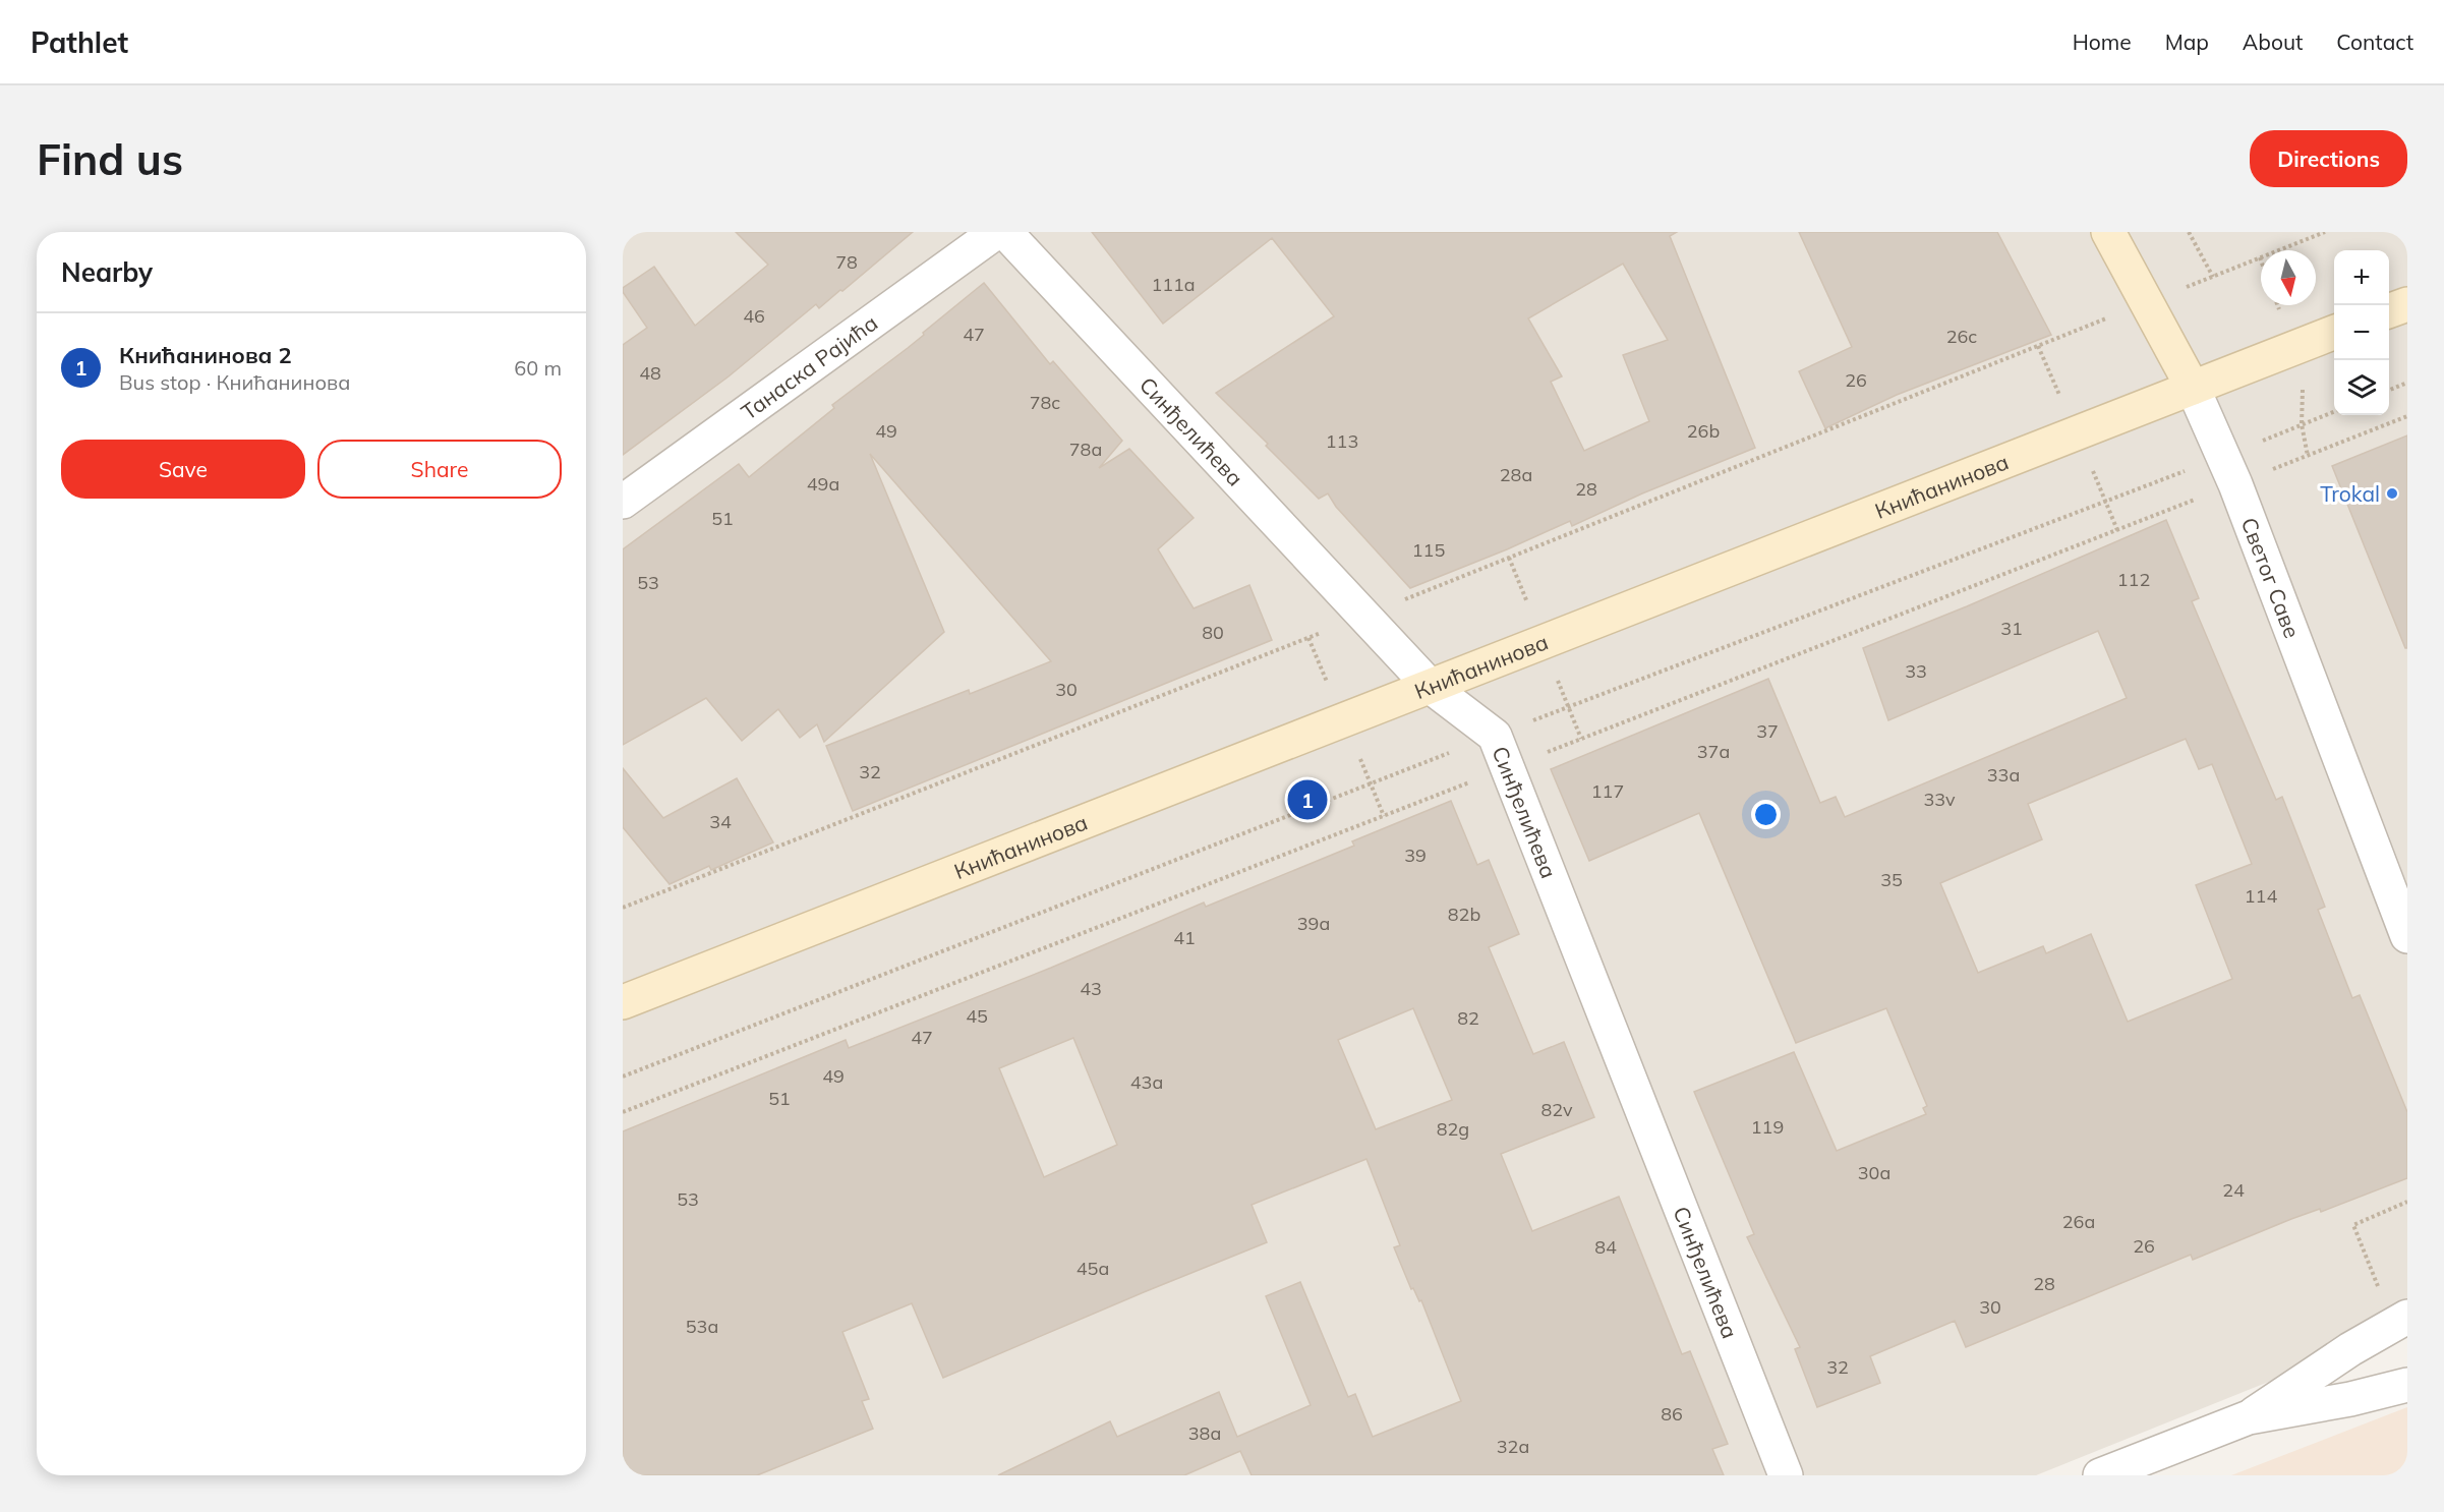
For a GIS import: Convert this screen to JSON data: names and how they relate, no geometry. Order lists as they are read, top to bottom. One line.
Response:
{"streets":{"main road":["Книћанинова","Светог Саве"],"street":["Танаска Рајића","Синђелићева"]},"crossings":[["Синђелићева","Книћанинова"],["Книћанинова","Светог Саве"]],"places":["Trokal"],"house_numbers":["78","111a","46","47","26c","48","26","78c","49","26b","113","78a","28a","49a","28","51","115","112","53","31","80","33","30","37","37a","32","33a","117","33v","34","39","35","114","82b","39a","41","43","45","82","47","49","43a","51","82v","119","82g","30a","24","53","26a","26","84","45a","28","30","53a","32","86","38a","32a"],"north":"bottom","page":{"header":"Pathlet","nav":["Home","Map","About","Contact"],"buttons":["Directions",["Save","Share"]],"title":"Find us","heading":"Nearby","map_buttons":["+","−"],"list":[{"mark":"1","name":"Книћанинова 2","note":"Bus stop · Книћанинова","value":"60 m"}],"pins":"1"}}
